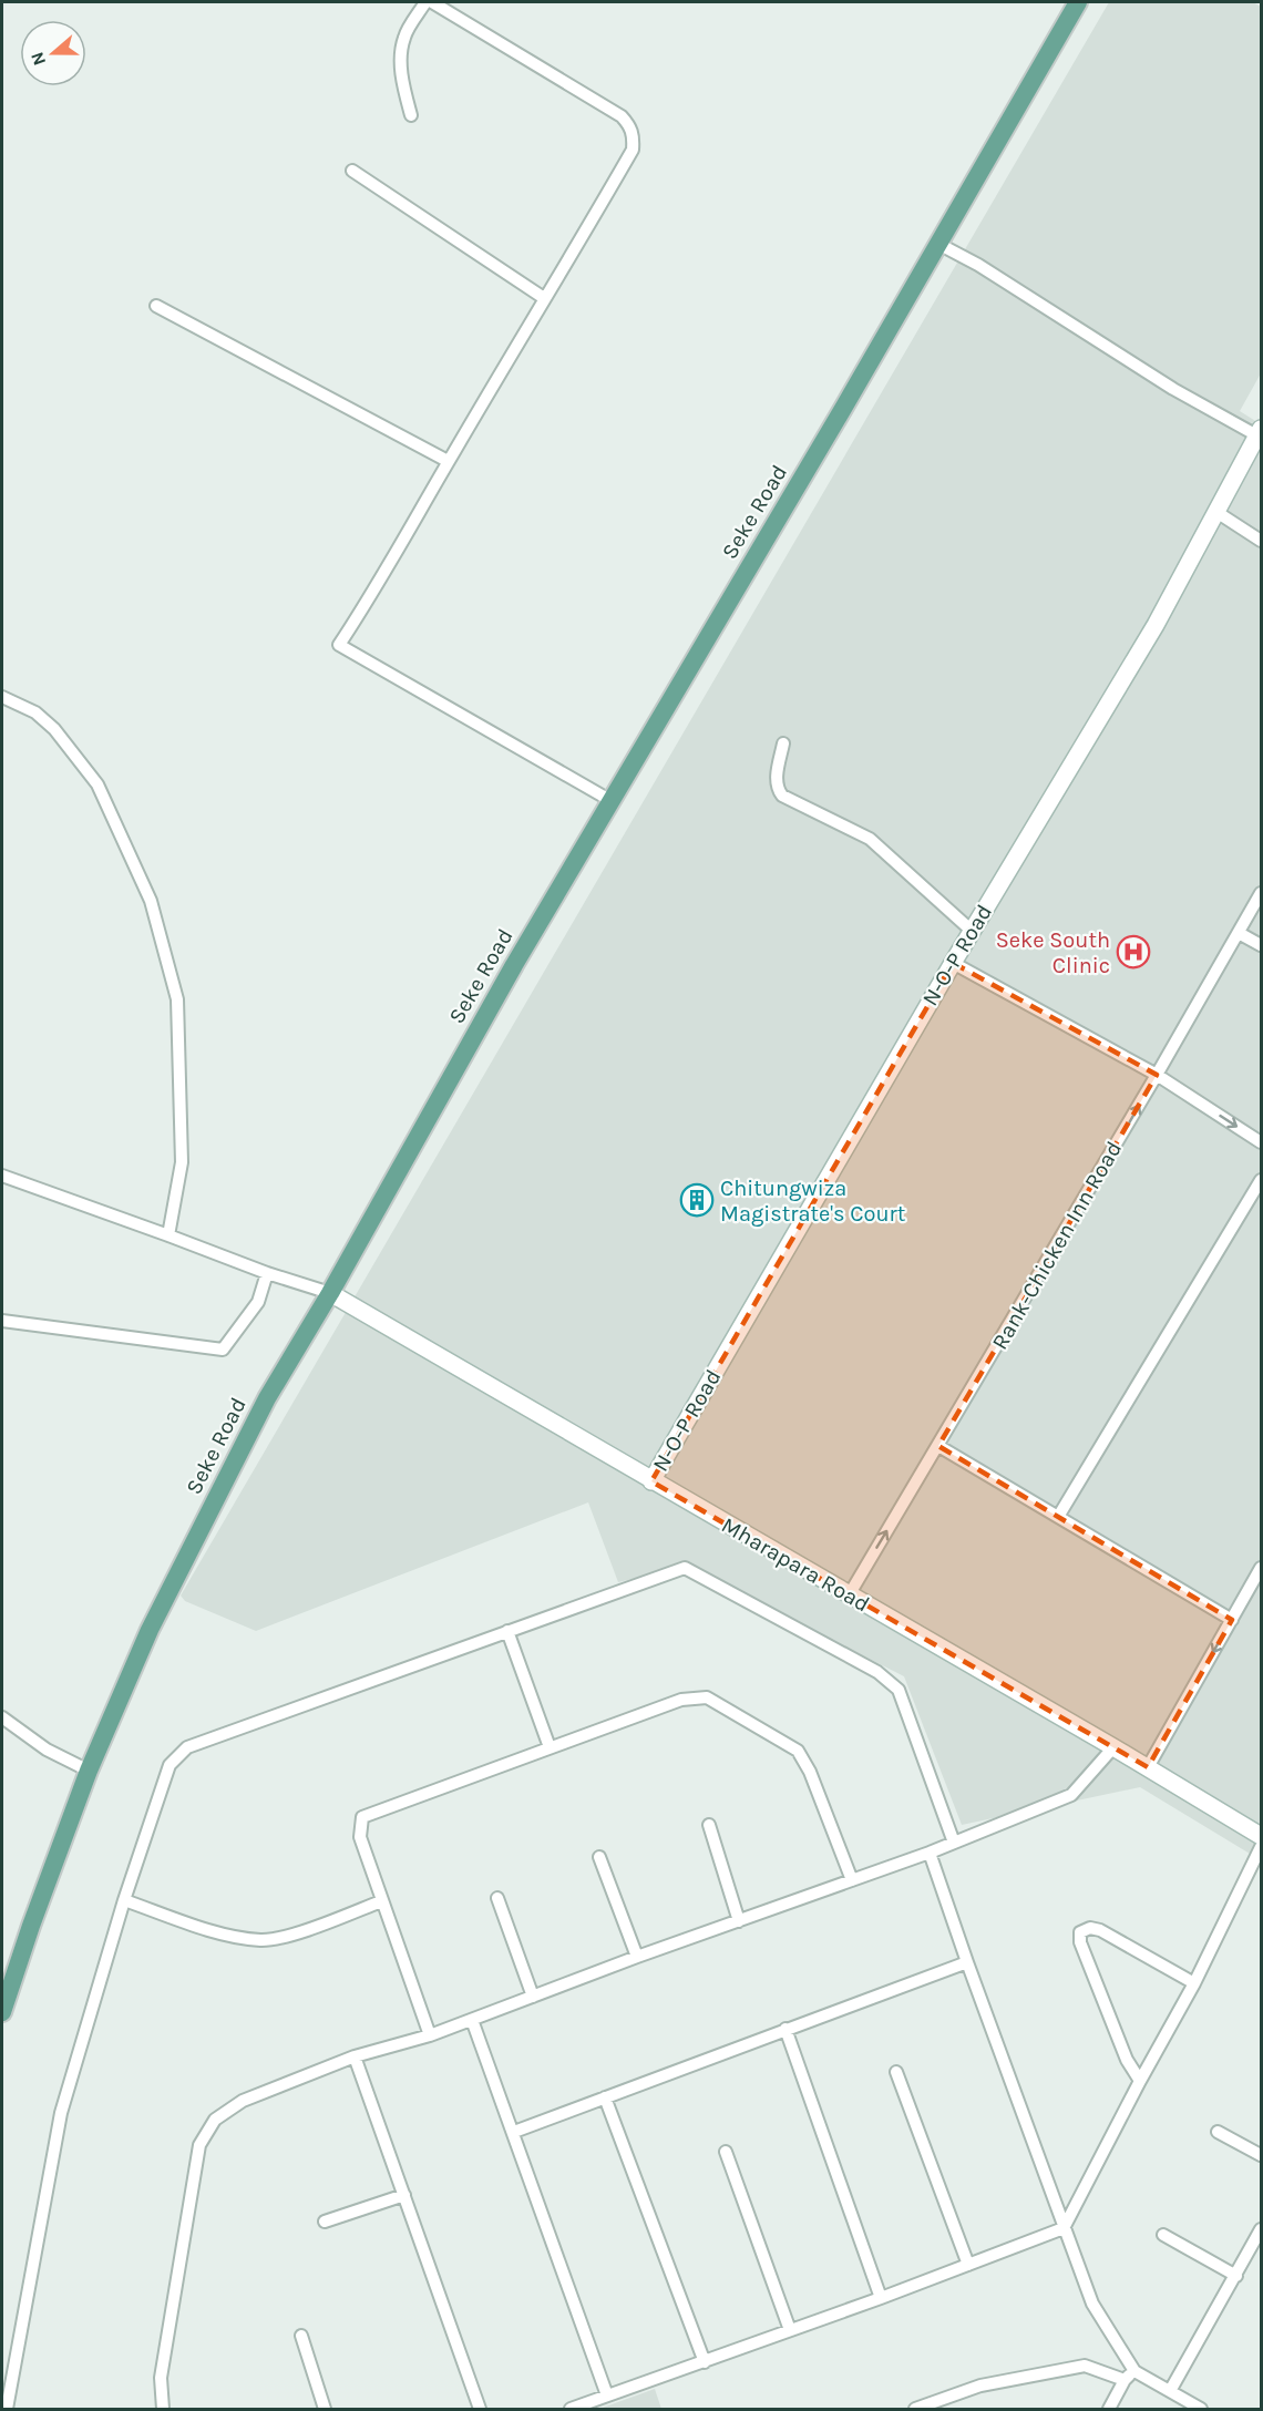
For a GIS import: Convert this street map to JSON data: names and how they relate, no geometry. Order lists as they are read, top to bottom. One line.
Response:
{"streets":{"main road":["Seke Road"],"street":["N-O-P Road","Rank-Chicken Inn Road","Mharapara Road"]},"crossings":[["Seke Road","Mharapara Road"],["N-O-P Road","Mharapara Road"],["Rank-Chicken Inn Road","Mharapara Road"]],"one_way":["Rank-Chicken Inn Road"],"places":{"hospital":["Seke South Clinic"],"building":["Chitungwiza Magistrate's Court"]},"north":"left"}
